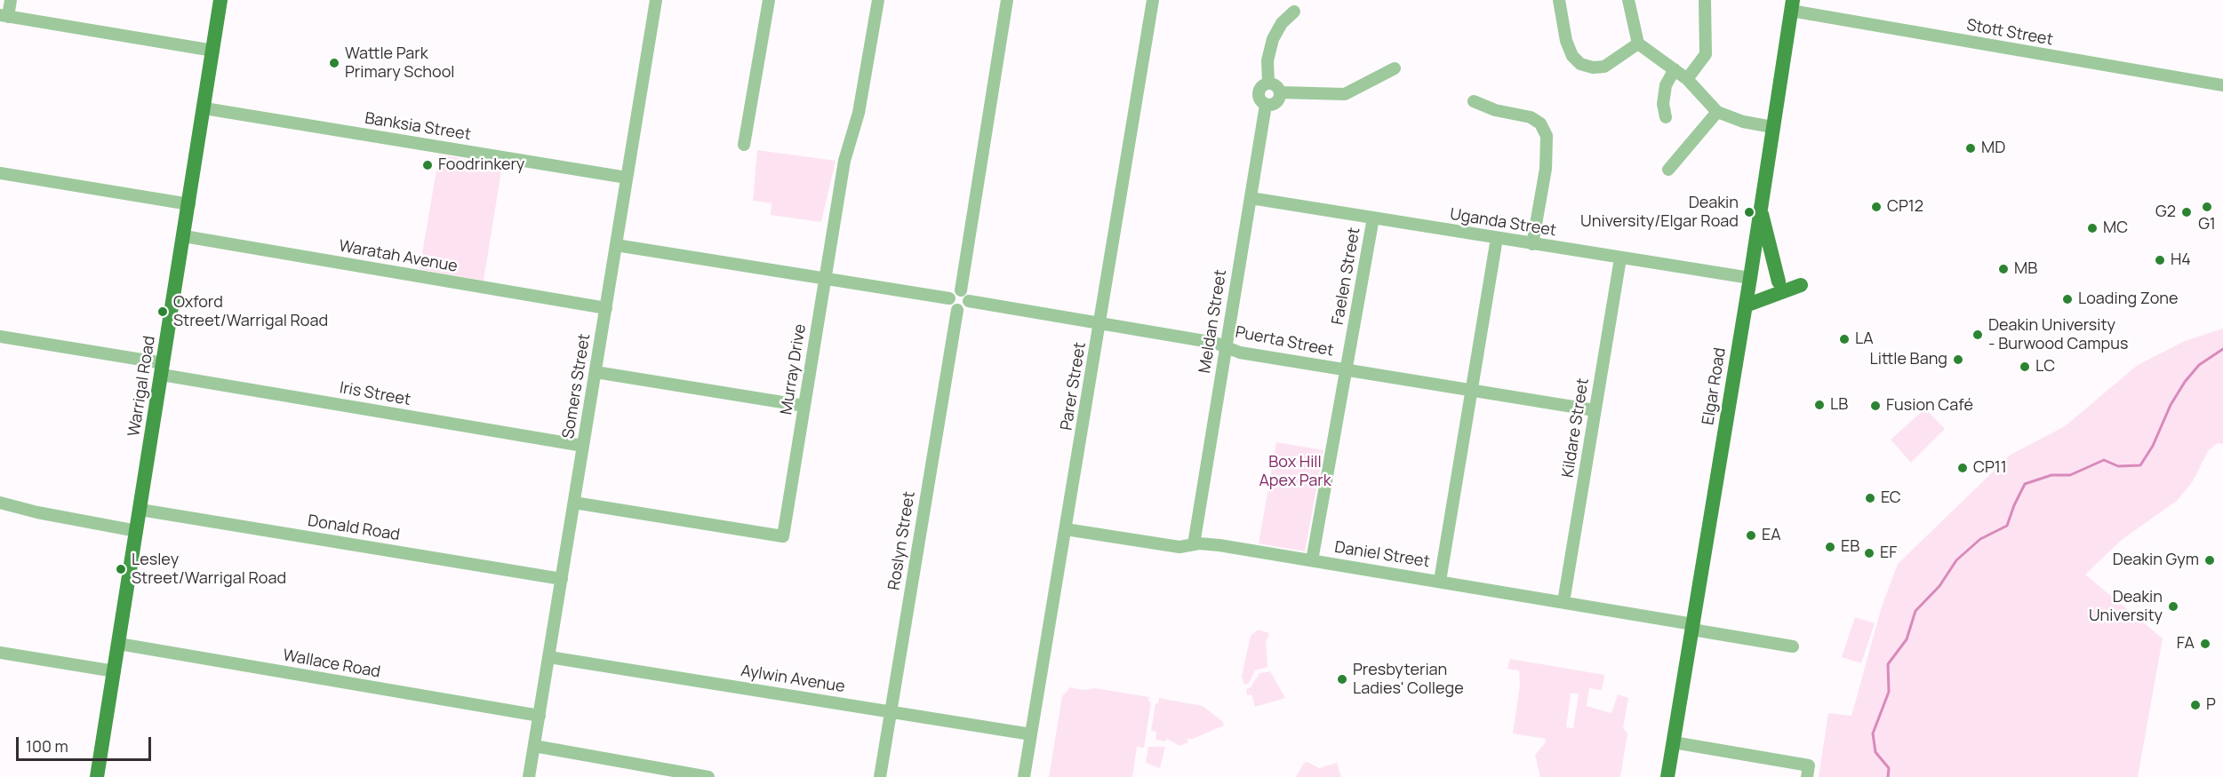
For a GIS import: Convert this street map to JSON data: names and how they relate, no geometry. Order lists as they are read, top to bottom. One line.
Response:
{"streets":{"main road":["Warrigal Road","Elgar Road"],"street":["Stott Street","Banksia Street","Uganda Street","Waratah Avenue","Faelen Street","Meldan Street","Puerta Street","Murray Drive","Somers Street","Parer Street","Iris Street","Kildare Street","Donald Road","Roslyn Street","Daniel Street","Wallace Road","Aylwin Avenue"]},"crossings":[["Stott Street","Elgar Road"],["Banksia Street","Warrigal Road"],["Banksia Street","Somers Street"],["Uganda Street","Faelen Street"],["Uganda Street","Meldan Street"],["Uganda Street","Elgar Road"],["Uganda Street","Kildare Street"],["Waratah Avenue","Warrigal Road"],["Waratah Avenue","Somers Street"],["Faelen Street","Puerta Street"],["Faelen Street","Daniel Street"],["Meldan Street","Puerta Street"],["Meldan Street","Daniel Street"],["Puerta Street","Parer Street"],["Puerta Street","Kildare Street"],["Puerta Street","Roslyn Street"],["Murray Drive","Somers Street"],["Warrigal Road","Iris Street"],["Warrigal Road","Donald Road"],["Warrigal Road","Wallace Road"],["Somers Street","Iris Street"],["Somers Street","Donald Road"],["Somers Street","Wallace Road"],["Somers Street","Aylwin Avenue"],["Parer Street","Daniel Street"],["Parer Street","Aylwin Avenue"],["Elgar Road","Daniel Street"],["Kildare Street","Daniel Street"],["Roslyn Street","Aylwin Avenue"]],"parks":["Box Hill Apex Park"],"places":["Wattle Park Primary School","MD","Foodrinkery","CP12","G1","Deakin University/Elgar Road","G2","MC","H4","MB","Loading Zone","Oxford Street/Warrigal Road","Deakin University - Burwood Campus","LA","Little Bang","LC","LB","Fusion Café","CP11","EC","EA","EB","EF","Deakin Gym","Lesley Street/Warrigal Road","Deakin University","FA","Presbyterian Ladies' College","P"],"scale_bar":"100 m"}
